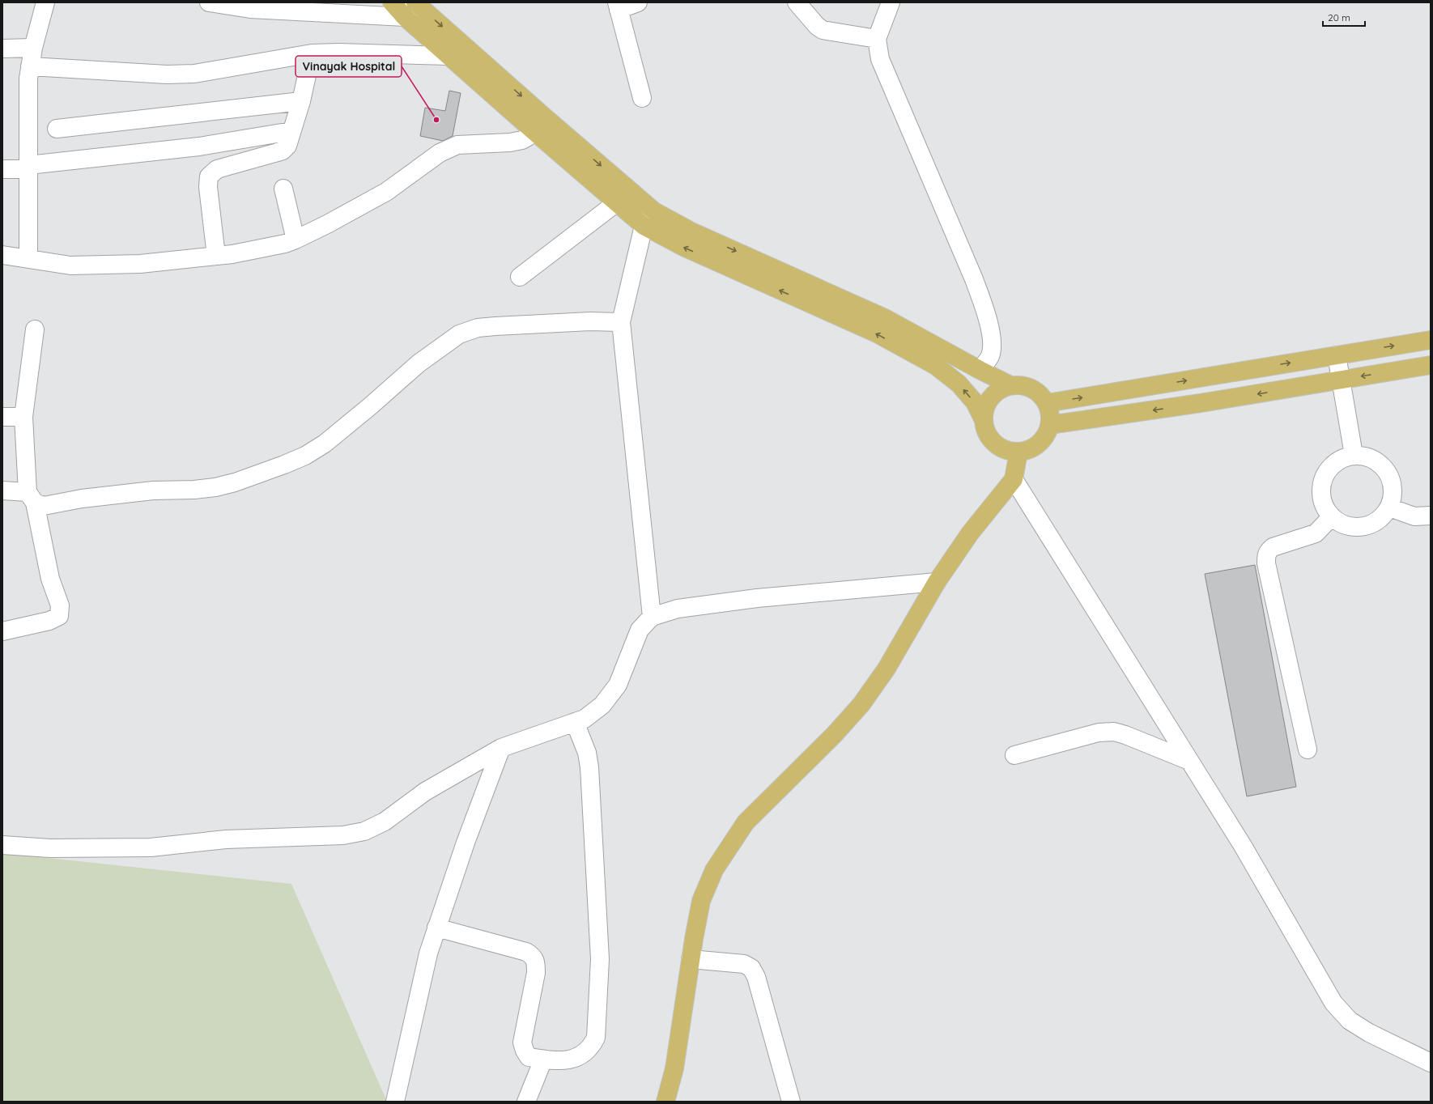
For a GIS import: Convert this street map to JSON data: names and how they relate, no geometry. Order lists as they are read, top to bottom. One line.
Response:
{"places":["Vinayak Hospital"],"scale_bar":"20 m"}
